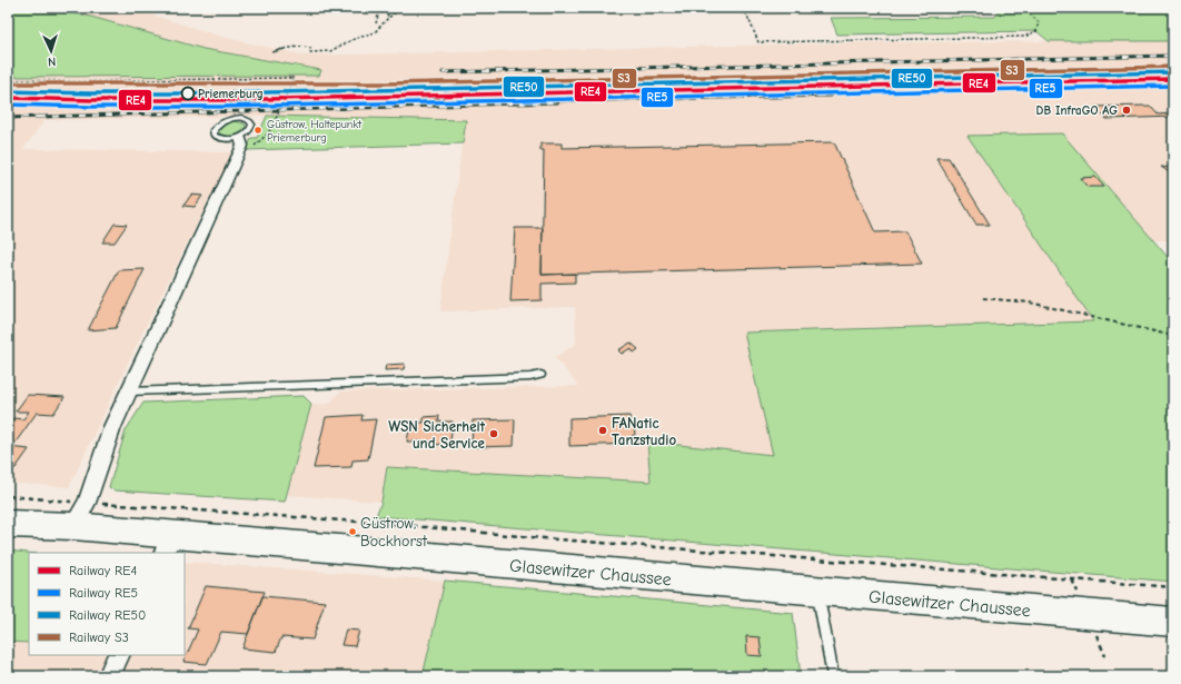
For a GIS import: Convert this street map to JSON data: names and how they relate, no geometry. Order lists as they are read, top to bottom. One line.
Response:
{"streets":{"main road":["Glasewitzer Chaussee"]},"places":["Priemerburg","DB InfraGO AG","Güstrow, Haltepunkt Priemerburg","FANatic Tanzstudio","WSN Sicherheit und Service","Güstrow, Bockhorst"],"lines":["rail line S3","rail line RE50","rail line RE4","rail line RE5"],"legend":["Railway RE4","Railway RE5","Railway RE50","Railway S3"],"north":"bottom"}
